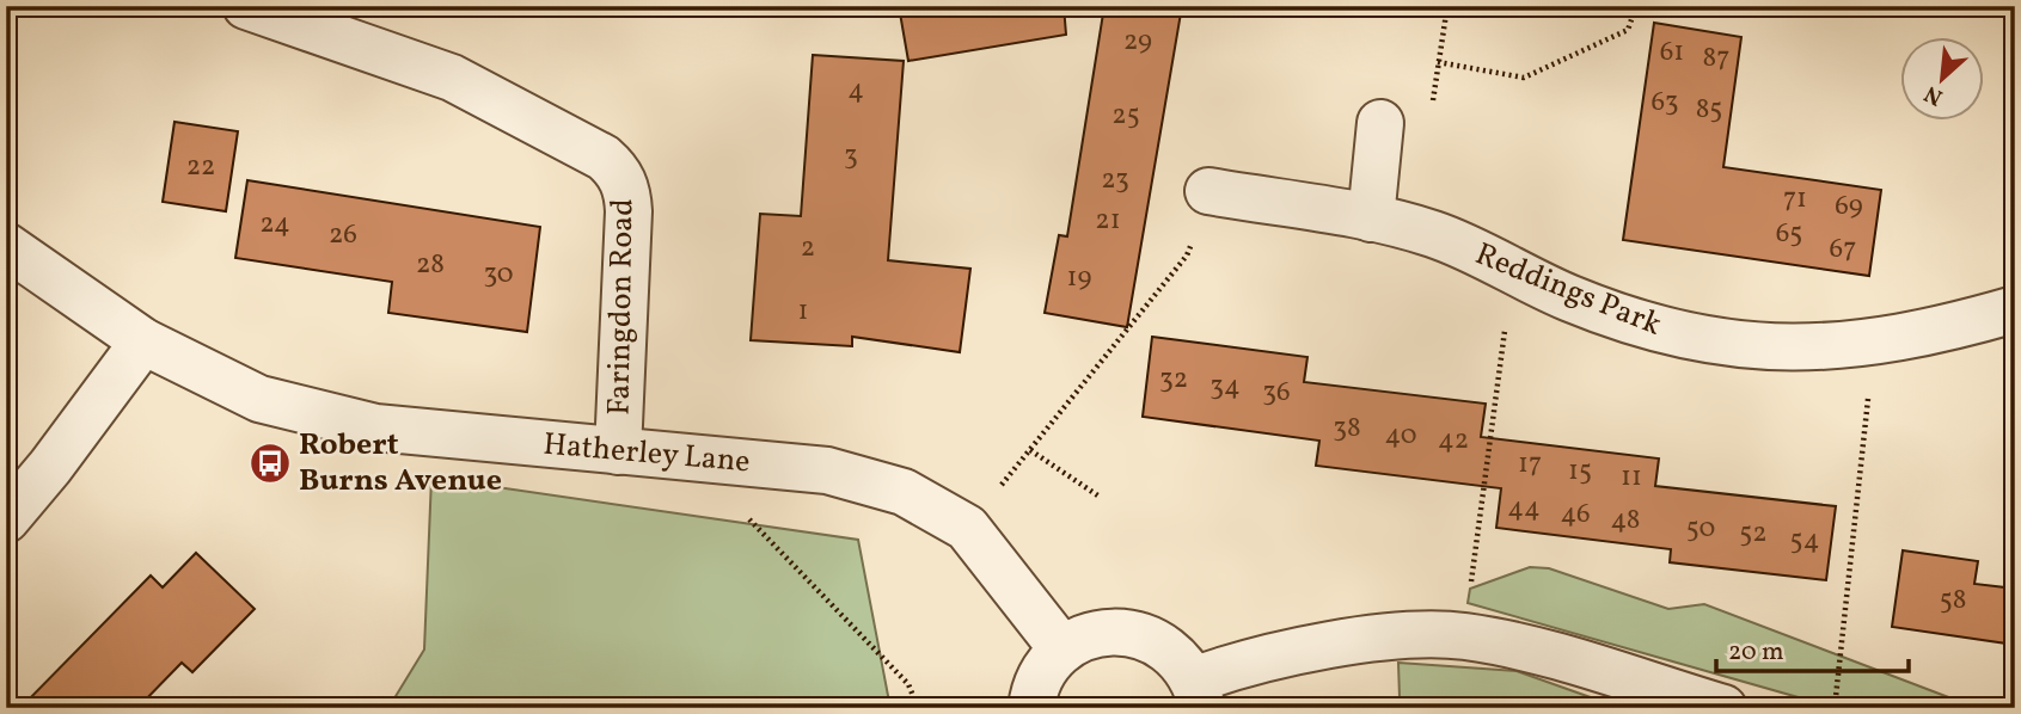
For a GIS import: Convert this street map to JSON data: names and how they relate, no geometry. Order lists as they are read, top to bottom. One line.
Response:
{"streets":{"street":["Reddings Park","Faringdon Road","Hatherley Lane"]},"crossings":[["Faringdon Road","Hatherley Lane"]],"places":{"bus stop":["Robert Burns Avenue"]},"house_numbers":["29","61","87","4","63","85","25","3","22","23","71","69","21","24","65","26","2","67","28","30","19","1","32","34","36","38","40","42","17","15","11","44","46","48","50","52","54","58"],"scale_bar":"20 m","north":"bottom left"}
